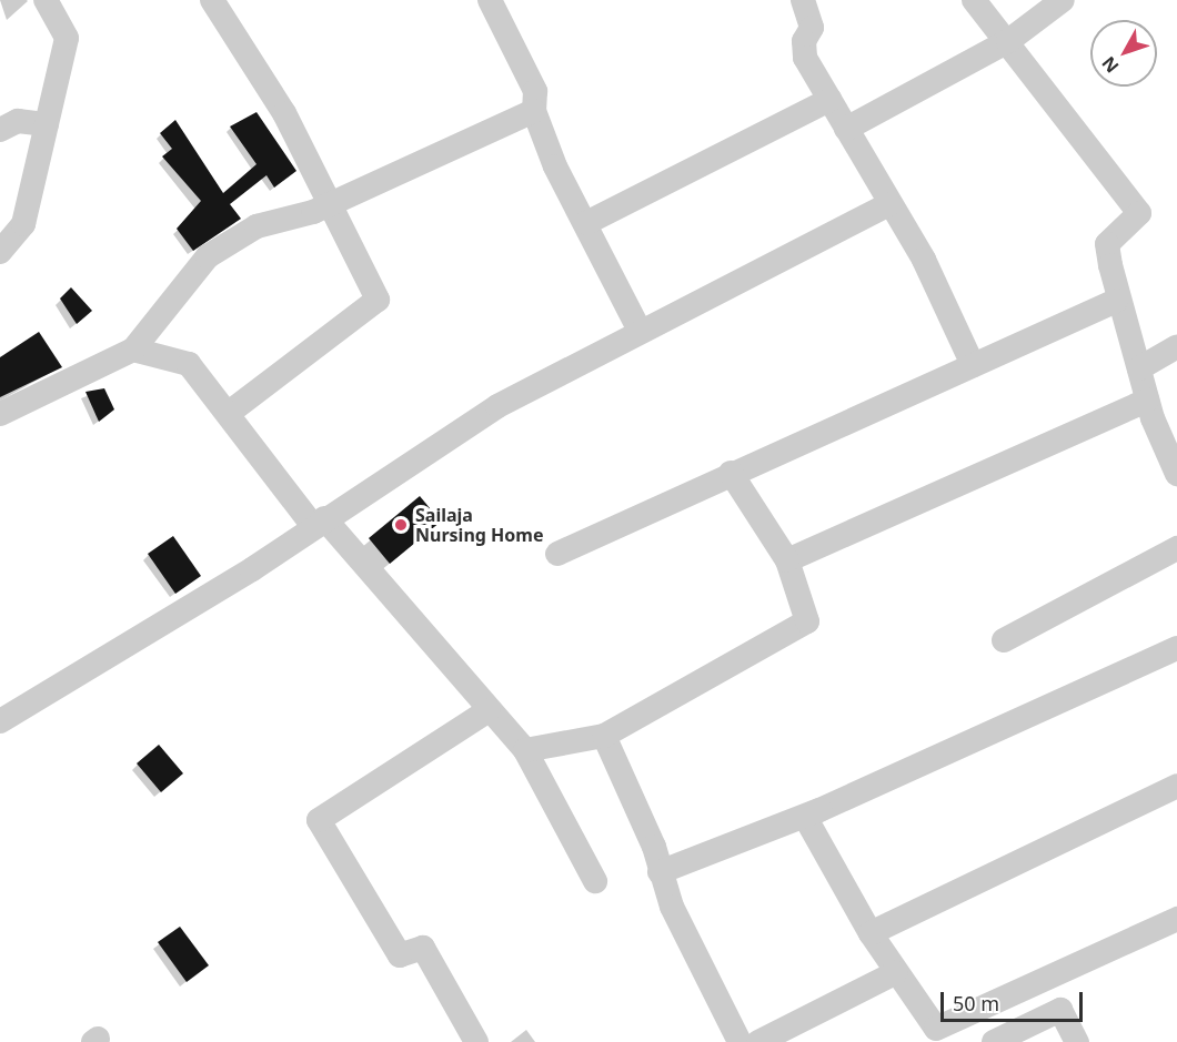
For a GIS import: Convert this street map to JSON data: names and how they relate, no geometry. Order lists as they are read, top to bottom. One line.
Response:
{"places":["Sailaja Nursing Home"],"scale_bar":"50 m","north":"bottom left"}
